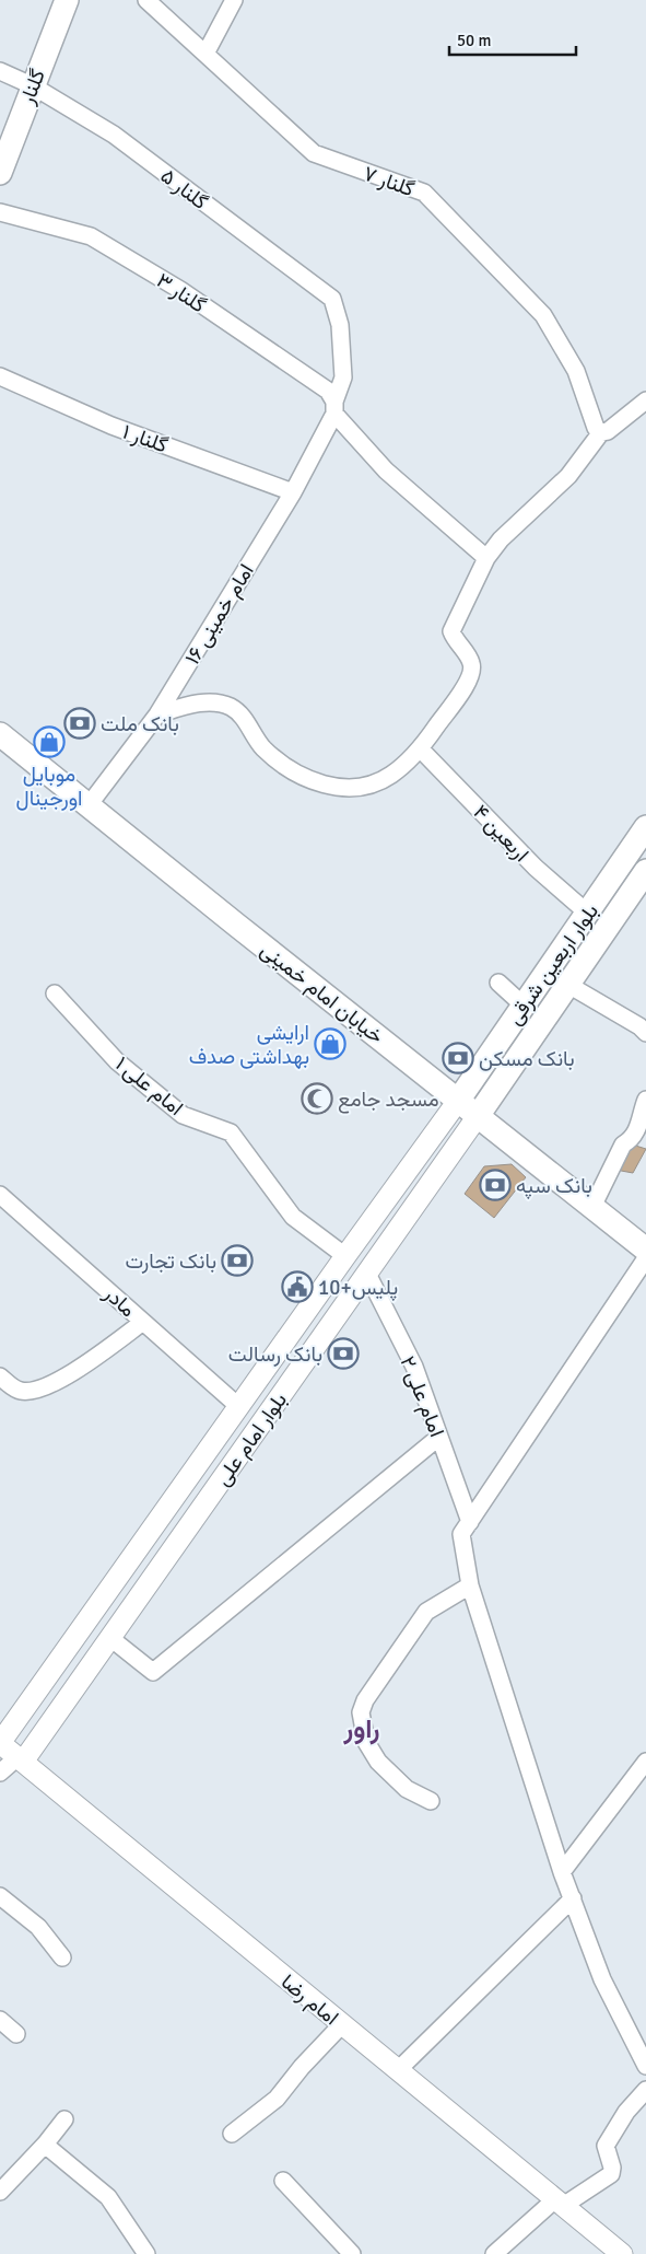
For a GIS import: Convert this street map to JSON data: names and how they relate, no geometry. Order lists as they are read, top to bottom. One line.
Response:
{"streets":{"main road":["گلنار","بلوار اربعین شرقی","خیابان امام خمینی"],"street":["گلنار ۷","گلنار ۵","گلنار ۳","گلنار ۱","امام خمینی ۱۶","اربعین ۴","امام علی ۱","مادر","امام علی ۲","بلوار امام علی","امام رضا"]},"crossings":[["گلنار","گلنار ۵"],["گلنار ۵","امام خمینی ۱۶"],["گلنار ۳","امام خمینی ۱۶"],["گلنار ۱","امام خمینی ۱۶"],["امام خمینی ۱۶","خیابان امام خمینی"],["اربعین ۴","بلوار اربعین شرقی"],["بلوار اربعین شرقی","خیابان امام خمینی"],["بلوار اربعین شرقی","بلوار امام علی"],["خیابان امام خمینی","بلوار امام علی"],["امام علی ۱","بلوار امام علی"],["مادر","بلوار امام علی"],["امام علی ۲","بلوار امام علی"],["بلوار امام علی","امام رضا"]],"districts":["راور"],"places":{"bank":["بانک ملت","بانک مسکن","بانک سپه","بانک تجارت","بانک رسالت"],"shop":["موبایل اورجینال","ارایشی بهداشتی صدف"],"mosque":["مسجد جامع"],"public building":["پلیس+10"]},"scale_bar":"50 m"}
